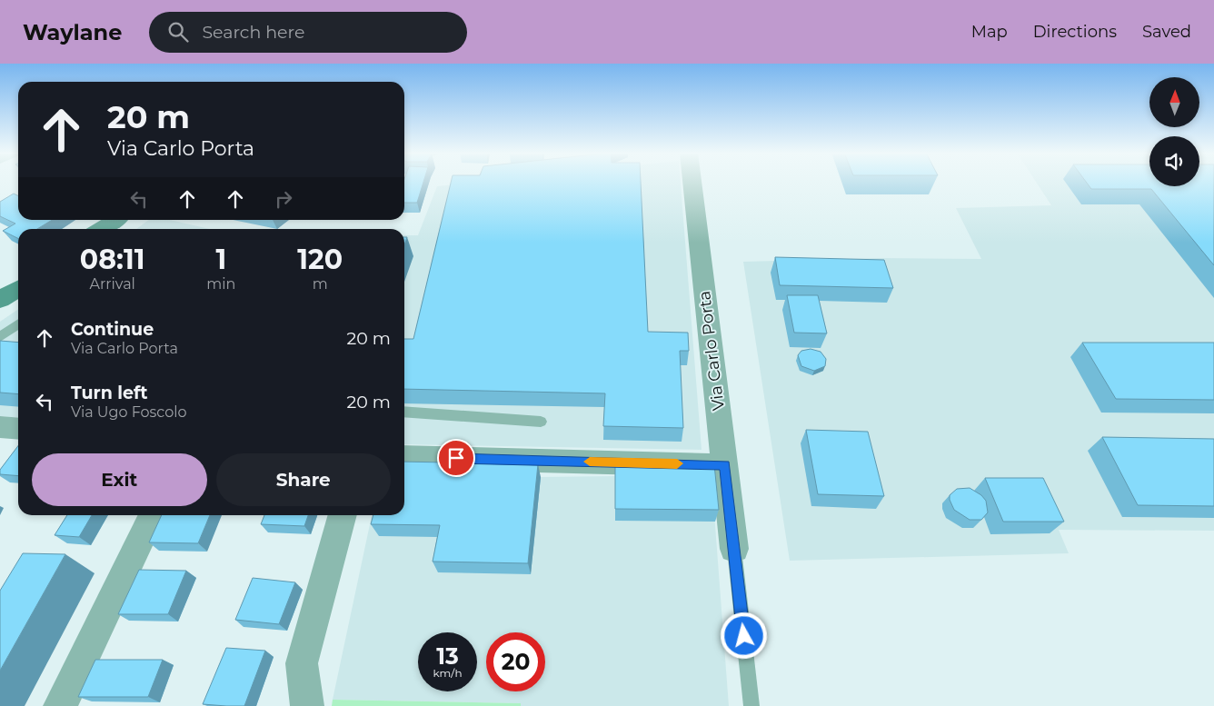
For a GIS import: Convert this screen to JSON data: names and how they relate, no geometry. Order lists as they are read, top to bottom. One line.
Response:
{"streets":{"street":["Via Carlo Porta"]},"north":"top","page":{"header":"Waylane","search":"Search here","nav":["Map","Directions","Saved"],"turn":["20 m","Via Carlo Porta"],"eta":["08:11","Arrival","1","min","120","m"],"list":[{"name":"Continue","note":"Via Carlo Porta","value":"20 m"},{"name":"Turn left","note":"Via Ugo Foscolo","value":"20 m"}],"buttons":["Exit","Share"],"speed":"13 km/h","limit":"20"}}
